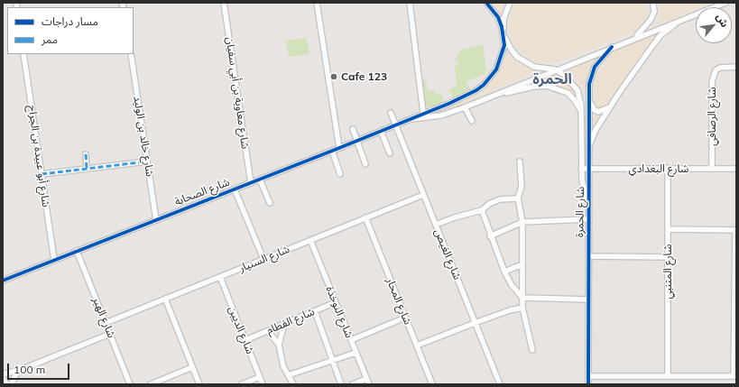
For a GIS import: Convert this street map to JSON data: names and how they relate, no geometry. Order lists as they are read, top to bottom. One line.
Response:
{"streets":{"street":["شارع معاوية بن أبي سفيان","شارع الرصافي","شارع خالد بن الوليد","شارع أبو عبيدة بن الجراح","شارع البغدادي","شارع الصحابة","شارع الحمرة","شارع الغيص","شارع السنيار","شارع المتنبي","شارع المحار","شارع النوخذة","شارع الهير","شارع الفطام","شارع الديين"]},"crossings":[["شارع معاوية بن أبي سفيان","شارع الصحابة"],["شارع الرصافي","شارع البغدادي"],["شارع خالد بن الوليد","شارع الصحابة"],["شارع أبو عبيدة بن الجراح","شارع الصحابة"],["شارع البغدادي","شارع الحمرة"],["شارع البغدادي","شارع المتنبي"],["شارع الصحابة","شارع الغيص"],["شارع الصحابة","شارع الهير"],["شارع الغيص","شارع السنيار"],["شارع السنيار","شارع المحار"],["شارع السنيار","شارع النوخذة"],["شارع السنيار","شارع الهير"],["شارع السنيار","شارع الديين"],["شارع النوخذة","شارع الفطام"],["شارع الفطام","شارع الديين"]],"districts":["الحمرة"],"places":["Cafe 123"],"legend":["مسار دراجات","ممر"],"scale_bar":"100 m","north":"top right"}
